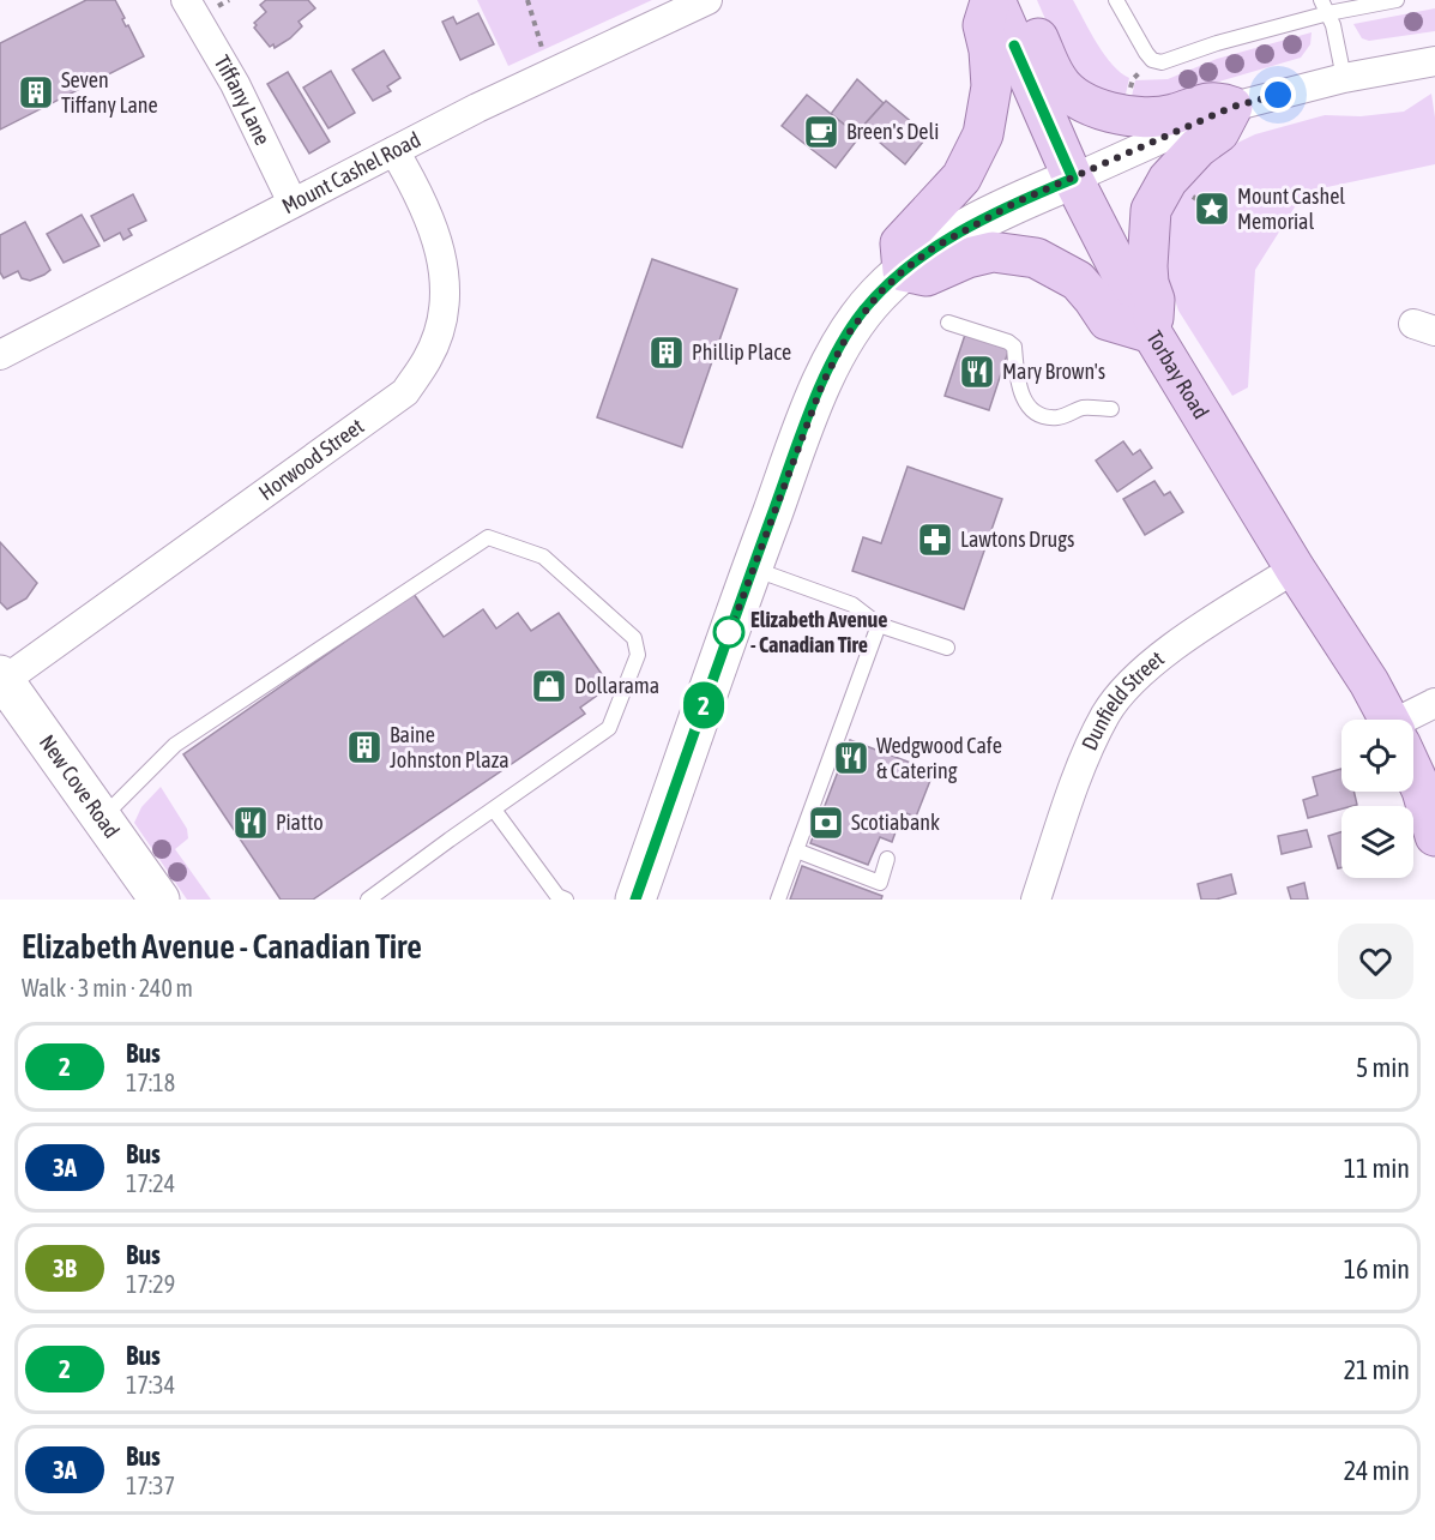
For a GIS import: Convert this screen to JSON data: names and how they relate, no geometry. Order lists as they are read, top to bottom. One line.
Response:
{"streets":{"main road":["Torbay Road","New Cove Road"],"street":["Tiffany Lane","Mount Cashel Road","Horwood Street","Dunfield Street"]},"crossings":[["Tiffany Lane","Mount Cashel Road"],["Mount Cashel Road","Horwood Street"],["Torbay Road","Dunfield Street"],["Horwood Street","New Cove Road"]],"places":{"building":["Seven Tiffany Lane","Phillip Place","Baine Johnston Plaza"],"cafe":["Breen's Deli"],"place":["Mount Cashel Memorial"],"restaurant":["Mary Brown's","Wedgwood Cafe & Catering","Piatto"],"pharmacy":["Lawtons Drugs"],"other":["Elizabeth Avenue - Canadian Tire"],"shop":["Dollarama"],"bank":["Scotiabank"]},"lines":["bus line 2"],"page":{"on_map":"2","heading":["Elizabeth Avenue - Canadian Tire","Walk · 3 min · 240 m"],"list":[{"mark":"2","name":"Bus","note":"17:18","value":"5 min"},{"mark":"3A","name":"Bus","note":"17:24","value":"11 min"},{"mark":"3B","name":"Bus","note":"17:29","value":"16 min"},{"mark":"2","name":"Bus","note":"17:34","value":"21 min"},{"mark":"3A","name":"Bus","note":"17:37","value":"24 min"}]}}
